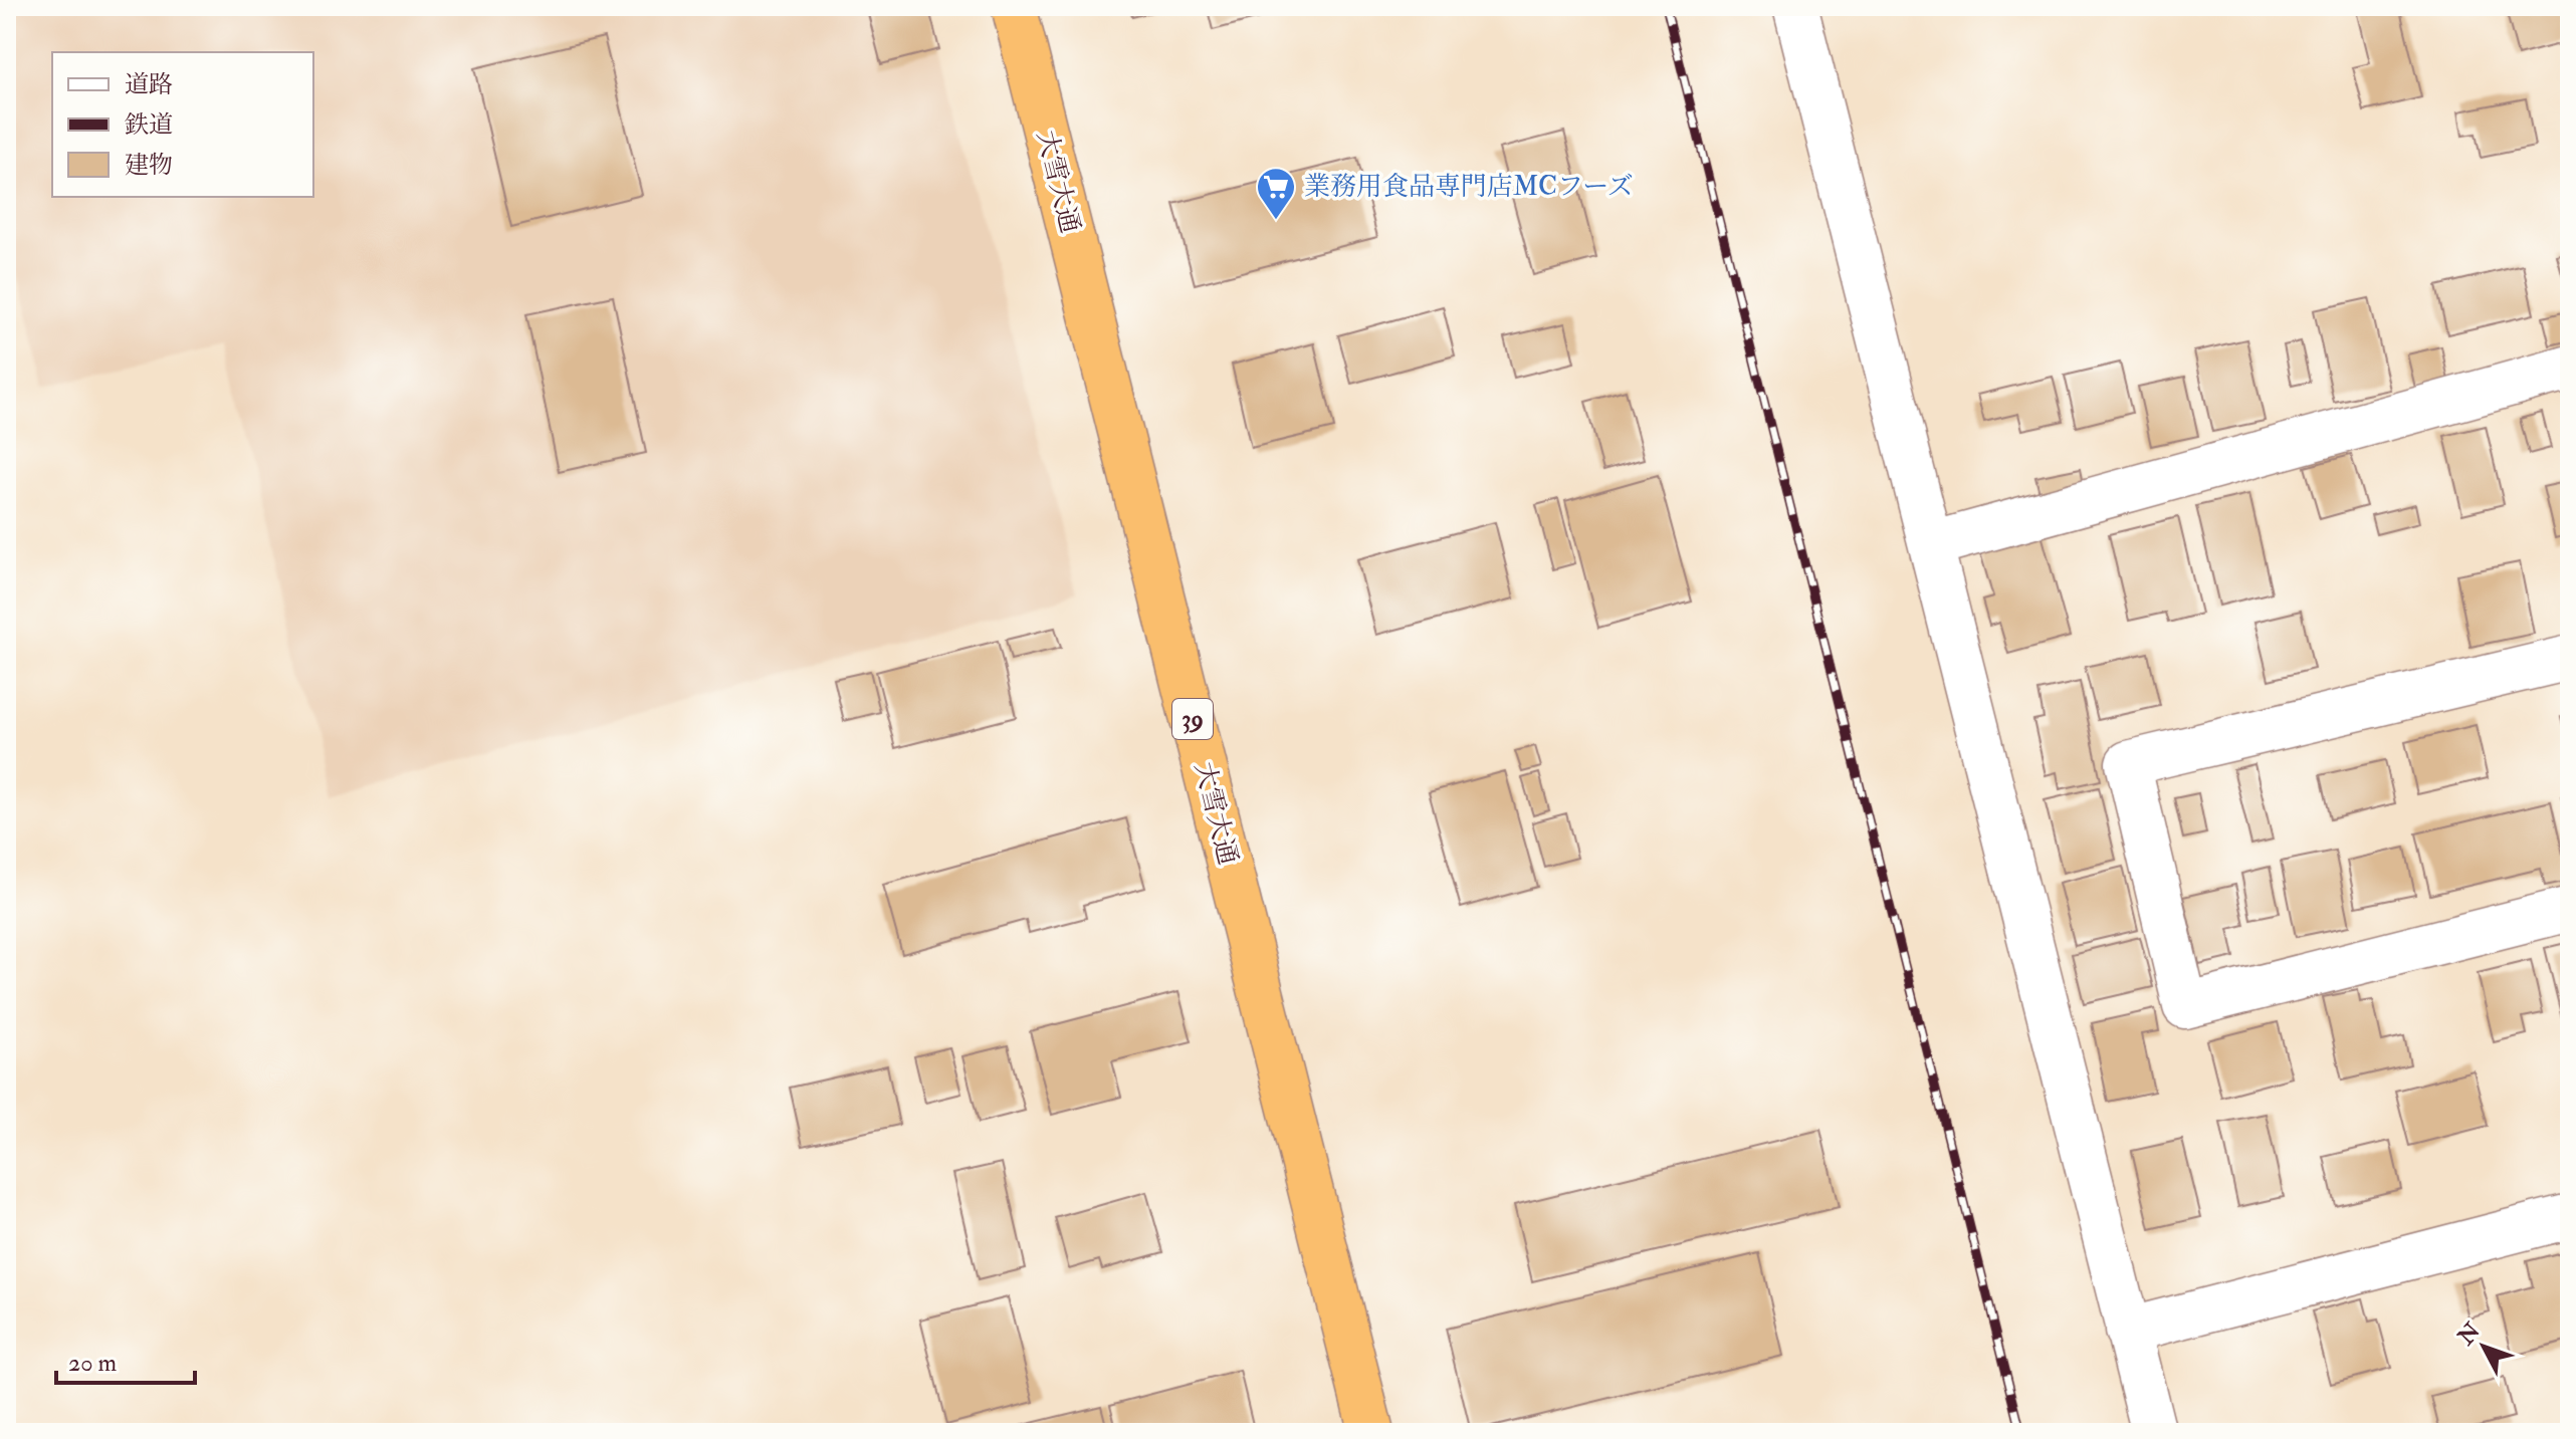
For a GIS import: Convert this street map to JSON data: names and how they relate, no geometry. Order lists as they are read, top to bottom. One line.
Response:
{"streets":{"highway":["大雪大通","39"]},"places":{"supermarket":["業務用食品専門店MCフーズ"]},"legend":["道路","鉄道","建物"],"scale_bar":"20 m","north":"top left"}
